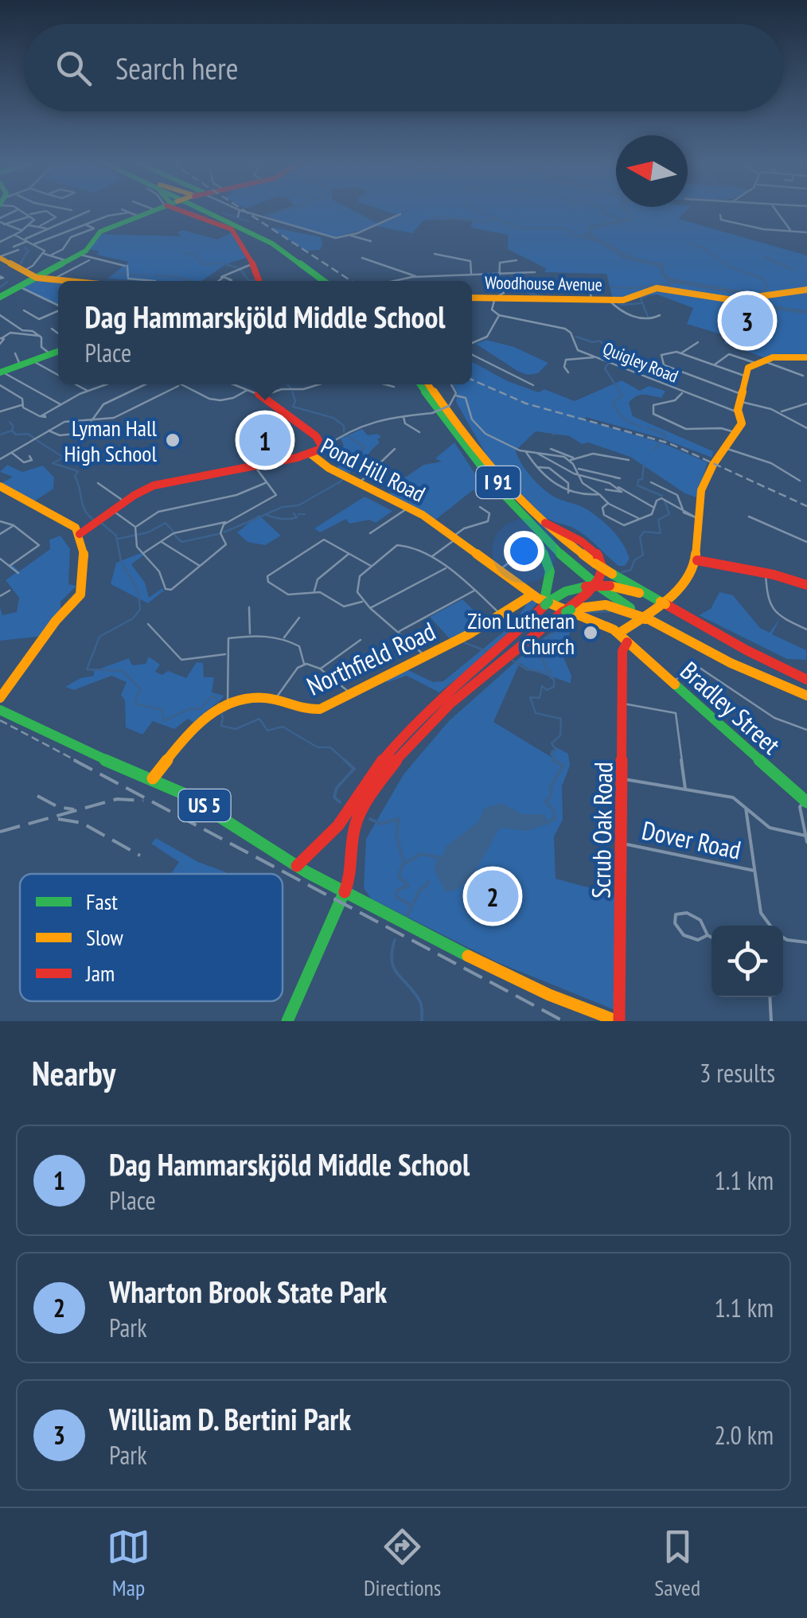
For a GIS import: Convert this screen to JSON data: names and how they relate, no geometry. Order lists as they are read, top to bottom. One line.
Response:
{"streets":{"main road":["Woodhouse Avenue","Pond Hill Road","I 91","Northfield Road","Bradley Street","US 5","Scrub Oak Road"],"street":["Quigley Road","Dover Road"]},"crossings":[["Pond Hill Road","Northfield Road"],["Pond Hill Road","Bradley Street"],["Pond Hill Road","Scrub Oak Road"],["Bradley Street","Scrub Oak Road"],["US 5","Scrub Oak Road"],["Scrub Oak Road","Dover Road"]],"places":["Lyman Hall High School","Zion Lutheran Church"],"legend":["Fast","Slow","Jam"],"north":"left","page":{"search":"Search here","popup":["Dag Hammarskjöld Middle School","Place"],"pins":["3","1","2"],"heading":["Nearby","3 results"],"list":[{"mark":"1","name":"Dag Hammarskjöld Middle School","note":"Place","value":"1.1 km"},{"mark":"2","name":"Wharton Brook State Park","note":"Park","value":"1.1 km"},{"mark":"3","name":"William D. Bertini Park","note":"Park","value":"2.0 km"}],"nav":["Map","Directions","Saved"]}}
